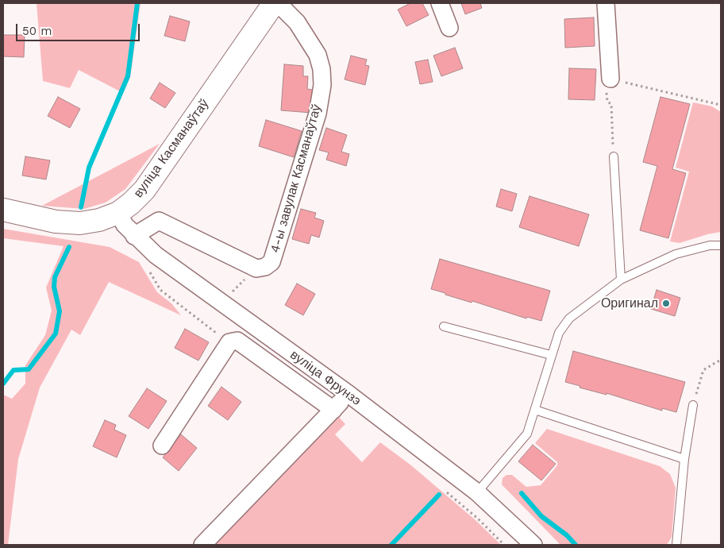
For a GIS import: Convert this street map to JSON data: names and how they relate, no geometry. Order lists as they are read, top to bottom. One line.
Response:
{"streets":{"main road":["вуліца Касманаўтаў"],"street":["4-ы завулак Касманаўтаў","вуліца Фрунзэ"]},"crossings":[["вуліца Касманаўтаў","вуліца Фрунзэ"],["4-ы завулак Касманаўтаў","вуліца Фрунзэ"]],"places":["Оригинал"],"scale_bar":"50 m"}
